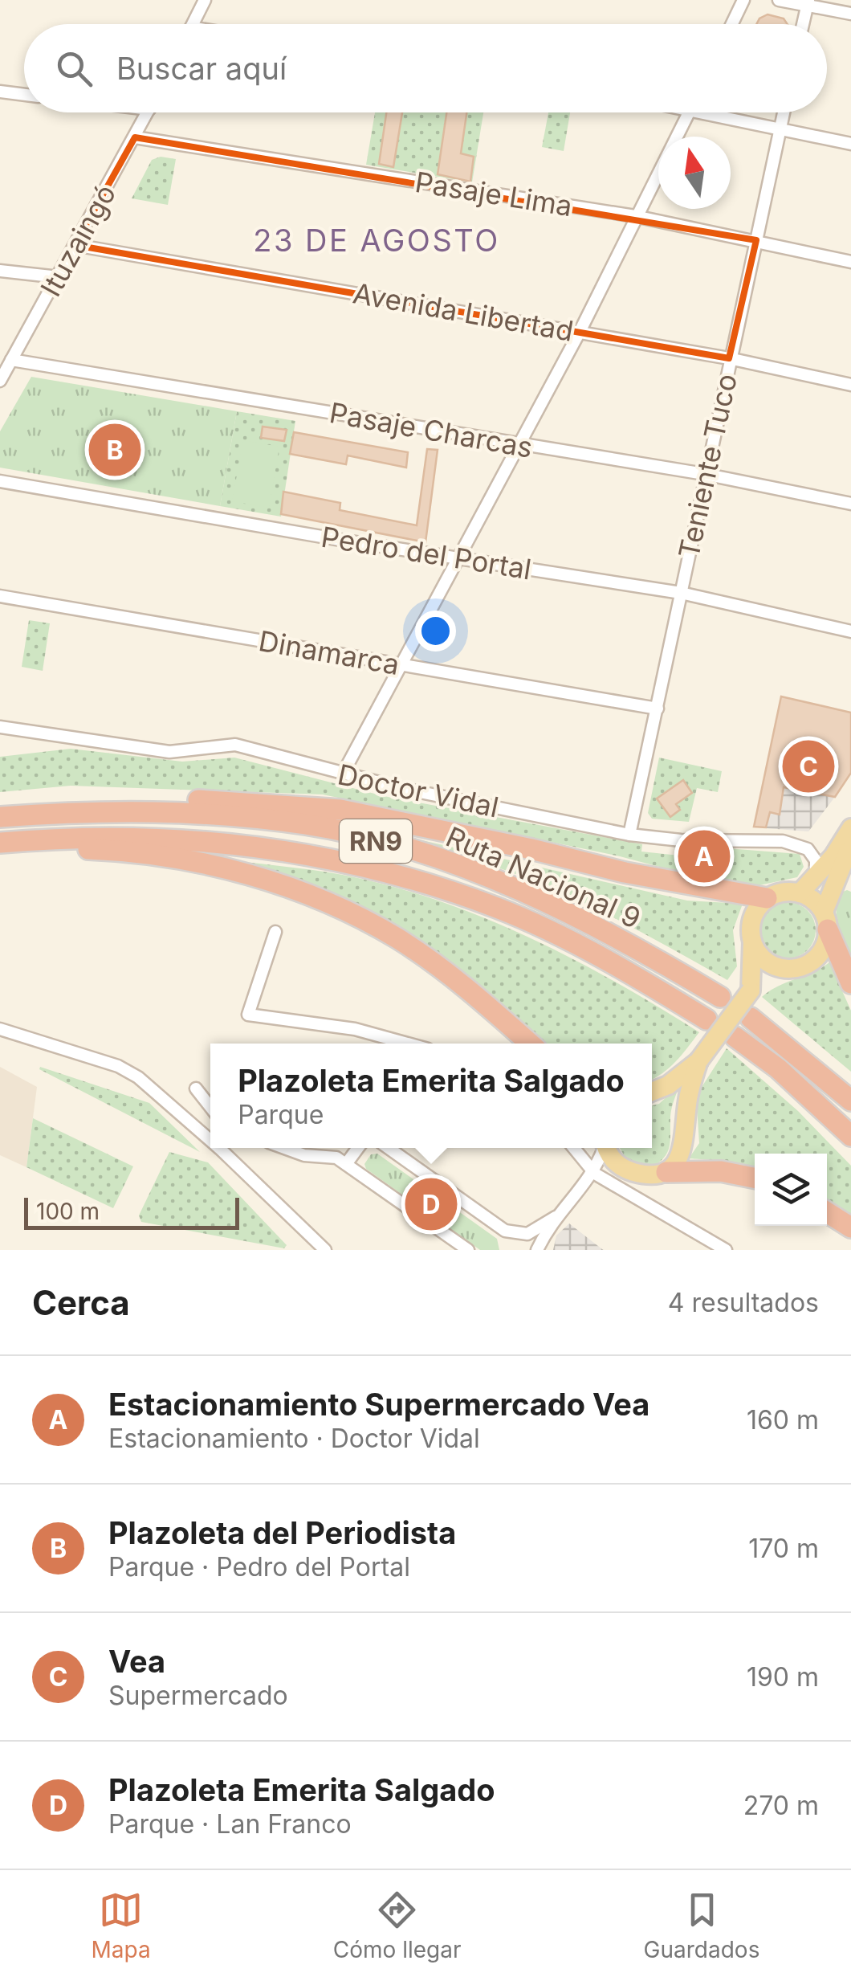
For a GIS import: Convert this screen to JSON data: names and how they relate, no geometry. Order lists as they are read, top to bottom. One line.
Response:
{"streets":{"highway":["RN9","Ruta Nacional 9"],"street":["Pasaje Lima","Ituzaingó","Avenida Libertad","Pasaje Charcas","Teniente Tuco","Pedro del Portal","Dinamarca","Doctor Vidal"]},"crossings":[["Pasaje Lima","Ituzaingó"],["Pasaje Lima","Teniente Tuco"],["Ituzaingó","Avenida Libertad"],["Ituzaingó","Pasaje Charcas"],["Avenida Libertad","Teniente Tuco"],["Pasaje Charcas","Teniente Tuco"],["Teniente Tuco","Pedro del Portal"],["Teniente Tuco","Dinamarca"],["Teniente Tuco","Doctor Vidal"]],"districts":["23 DE AGOSTO"],"scale_bar":"100 m","north":"top","page":{"search":"Buscar aquí","pins":["B","C","A","D"],"popup":["Plazoleta Emerita Salgado","Parque"],"scale":"100 m","heading":["Cerca","4 resultados"],"list":[{"mark":"A","name":"Estacionamiento Supermercado Vea","note":"Estacionamiento · Doctor Vidal","value":"160 m"},{"mark":"B","name":"Plazoleta del Periodista","note":"Parque · Pedro del Portal","value":"170 m"},{"mark":"C","name":"Vea","note":"Supermercado","value":"190 m"},{"mark":"D","name":"Plazoleta Emerita Salgado","note":"Parque · Lan Franco","value":"270 m"}],"nav":["Mapa","Cómo llegar","Guardados"]}}
